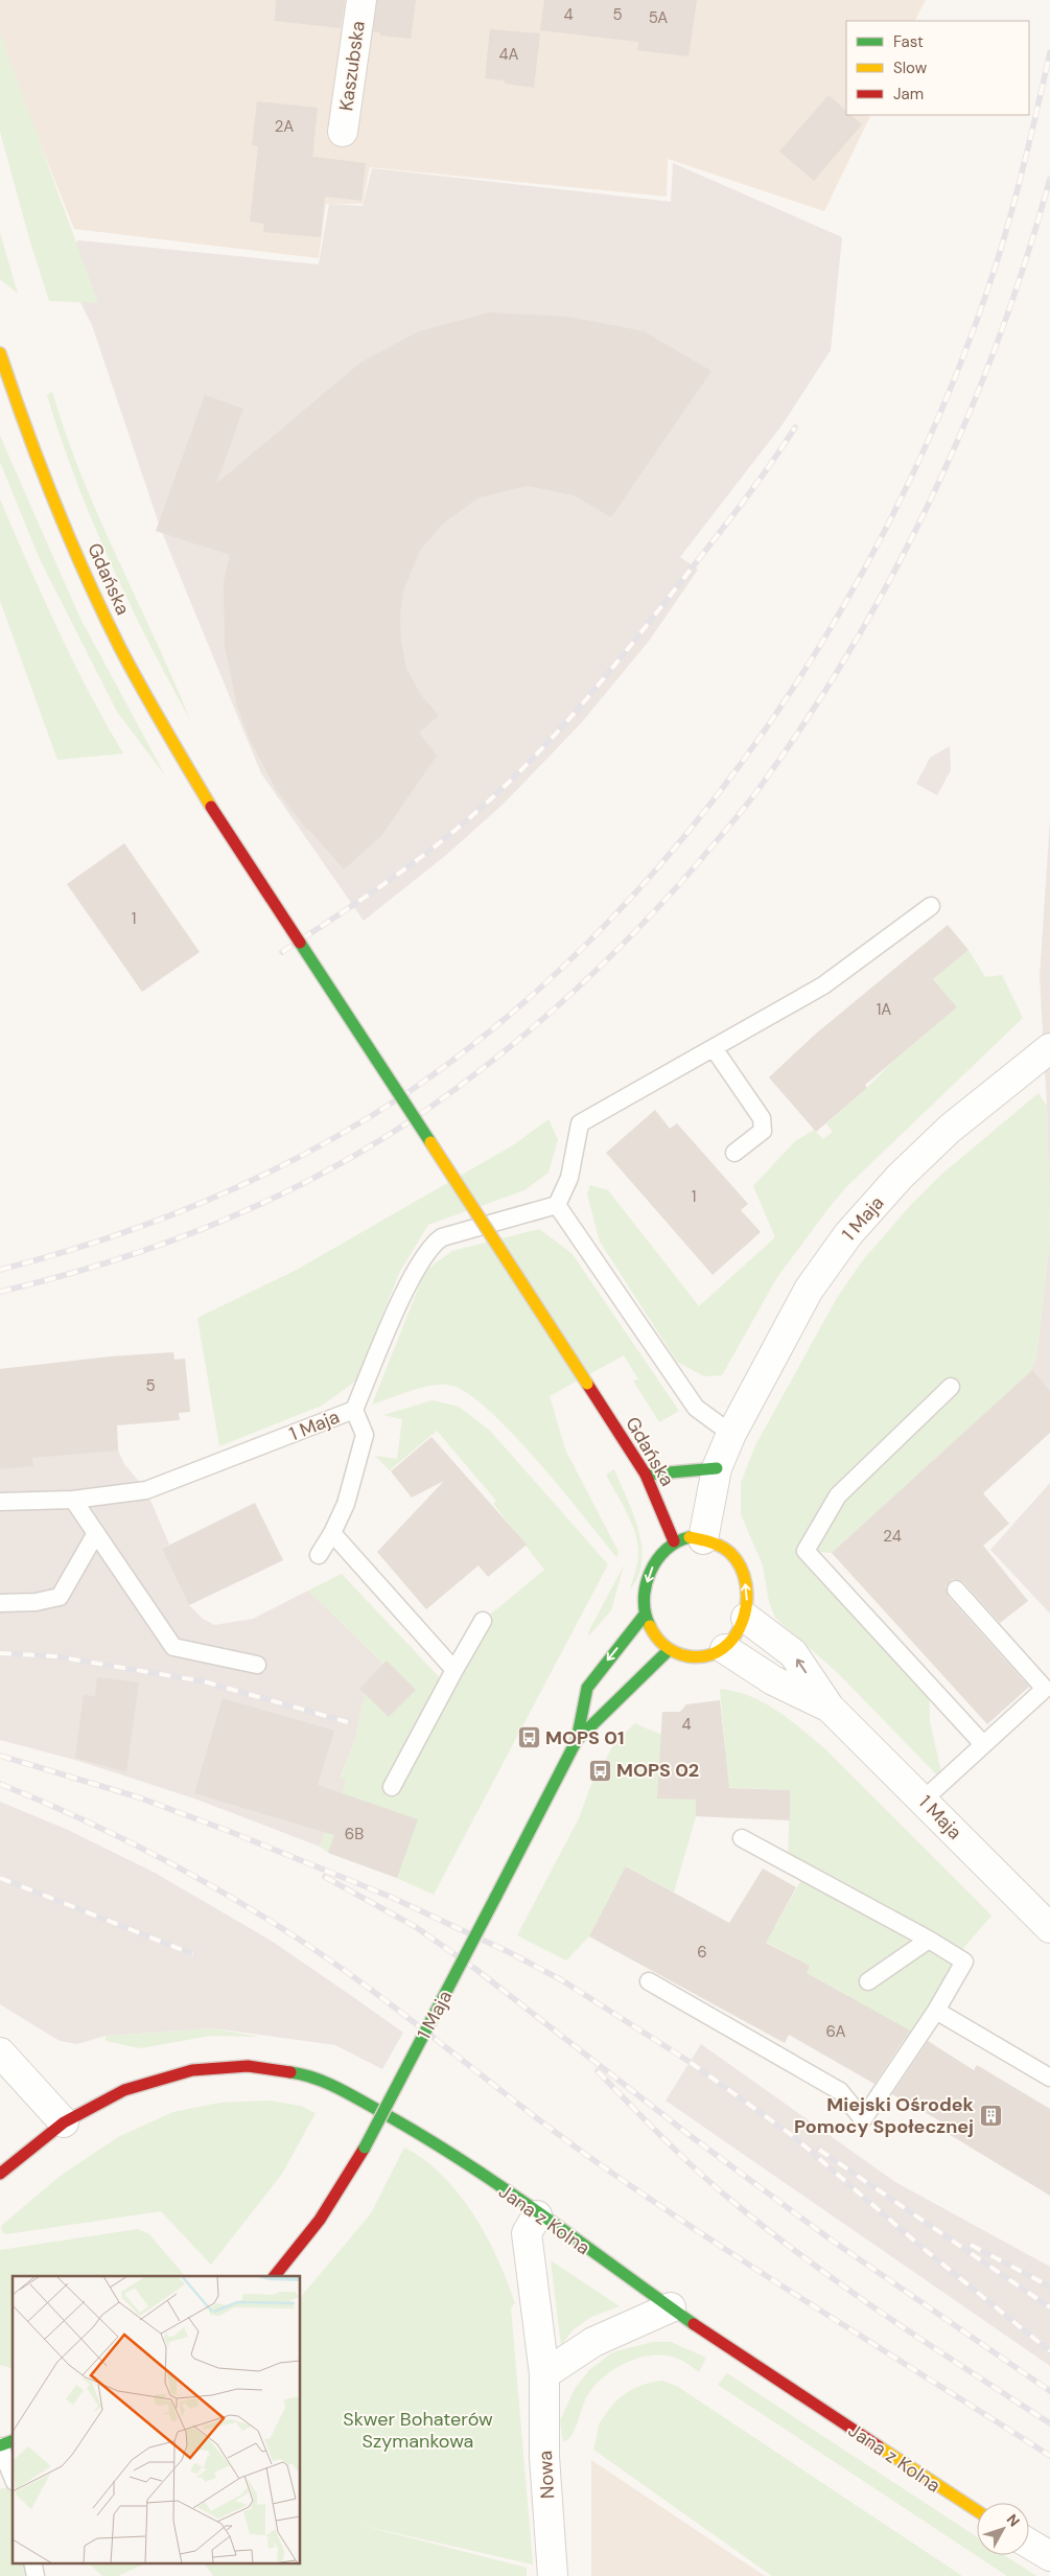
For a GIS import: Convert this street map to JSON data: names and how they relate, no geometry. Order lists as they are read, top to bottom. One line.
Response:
{"streets":{"street":["Kaszubska","Gdańska","1 Maja","Jana z Kolna","Nowa"]},"crossings":[["Gdańska","1 Maja"],["Jana z Kolna","Nowa"]],"parks":["Skwer Bohaterów Szymankowa"],"places":{"bus stop":["MOPS 01","MOPS 02"],"building":["Miejski Ośrodek Pomocy Społecznej"]},"house_numbers":["4","5","5A","4A","2A","1","1A","1","5","24","4","6B","6","6A"],"legend":["Fast","Slow","Jam"],"north":"top right"}
